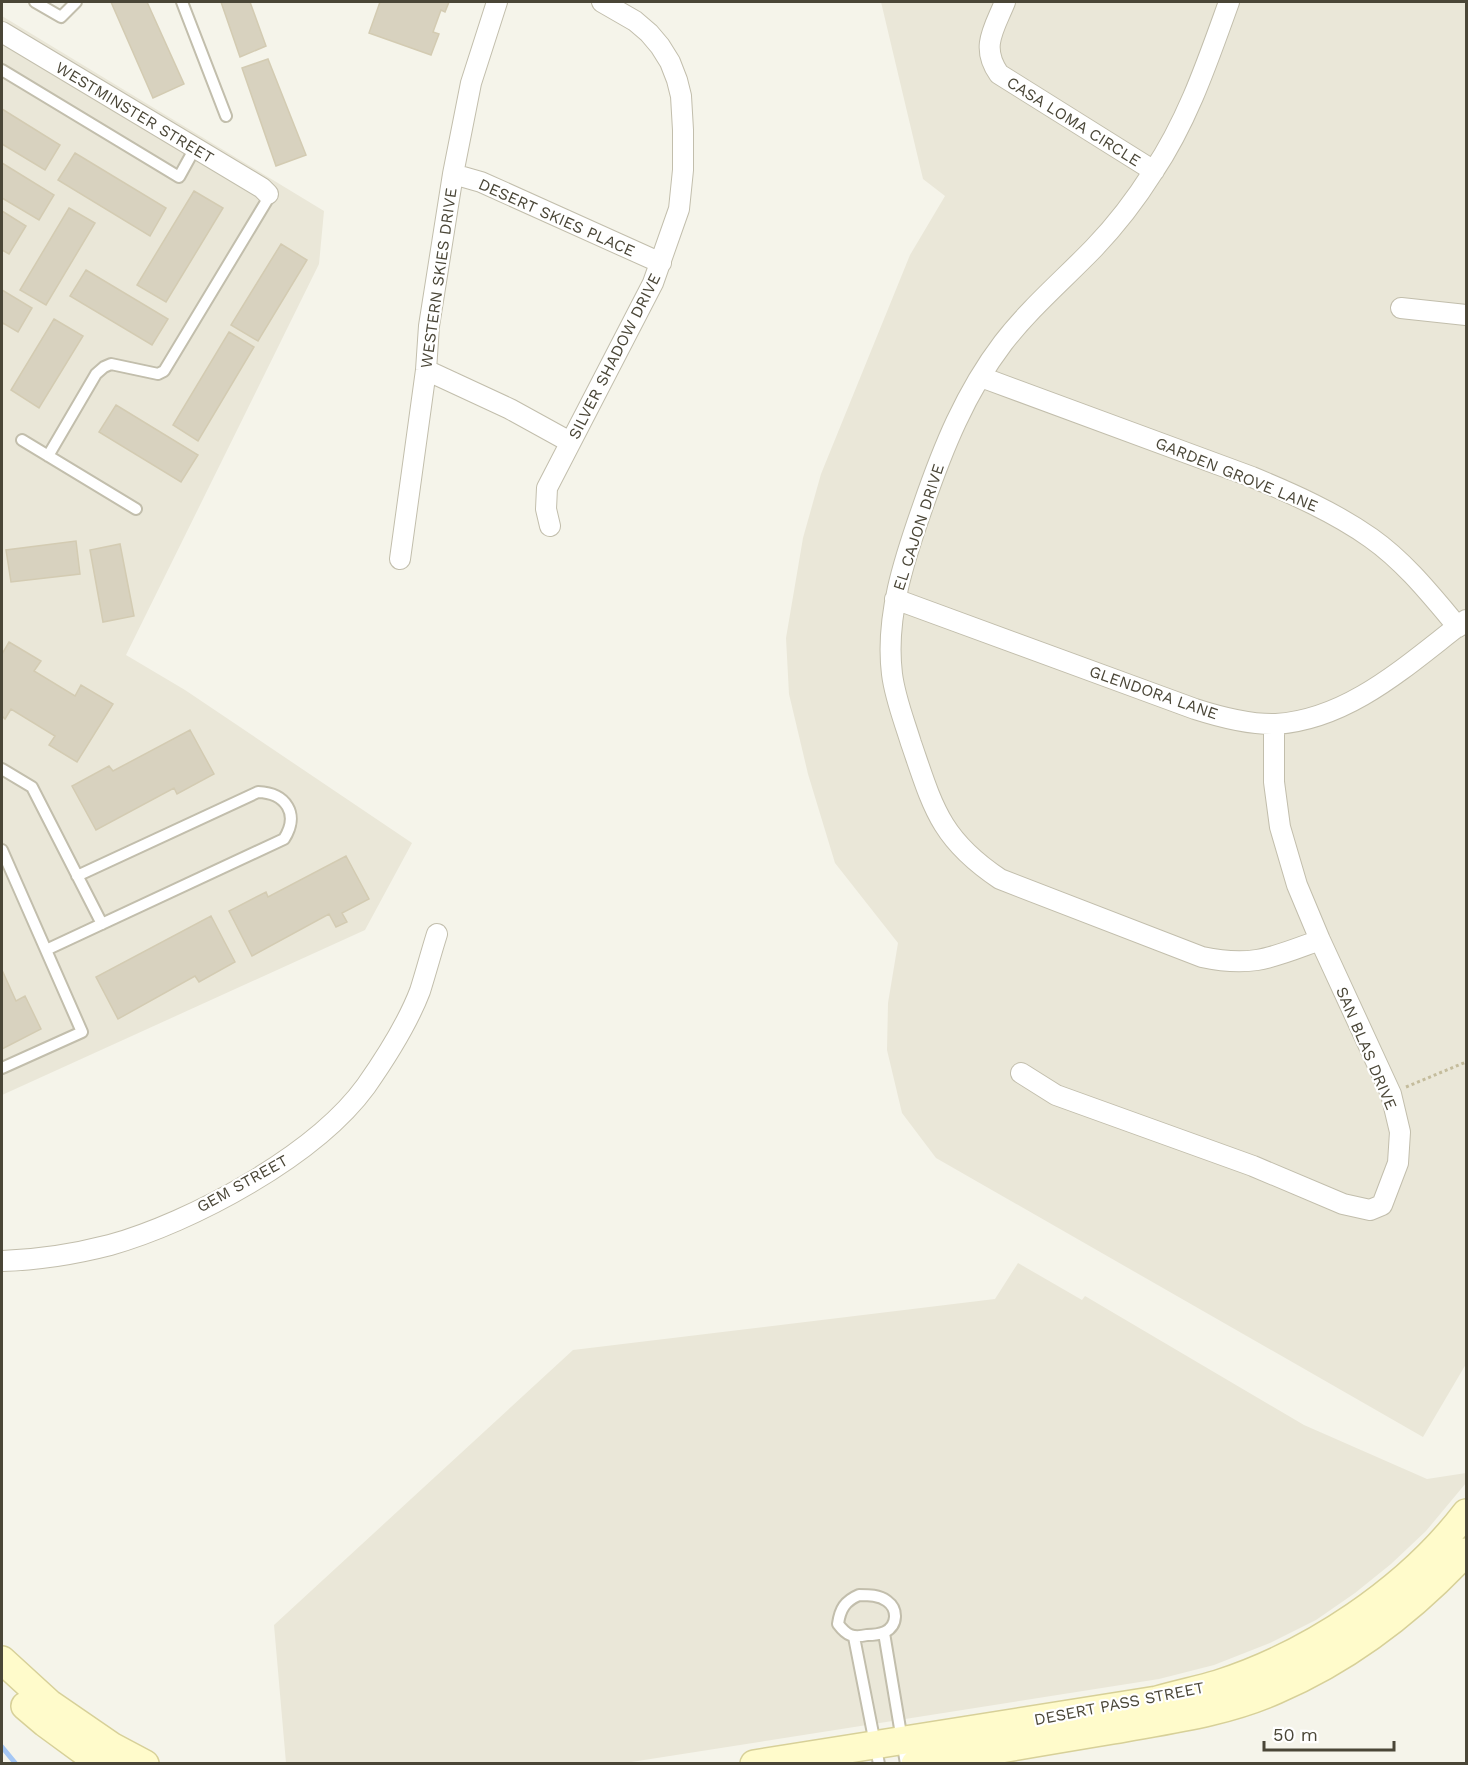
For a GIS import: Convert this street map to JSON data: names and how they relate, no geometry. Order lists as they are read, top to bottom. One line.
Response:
{"streets":{"street":["WESTMINSTER STREET","CASA LOMA CIRCLE","DESERT SKIES PLACE","WESTERN SKIES DRIVE","SILVER SHADOW DRIVE","GARDEN GROVE LANE","EL CAJON DRIVE","GLENDORA LANE","SAN BLAS DRIVE","GEM STREET","DESERT PASS STREET"]},"crossings":[["CASA LOMA CIRCLE","EL CAJON DRIVE"],["DESERT SKIES PLACE","WESTERN SKIES DRIVE"],["DESERT SKIES PLACE","SILVER SHADOW DRIVE"],["GARDEN GROVE LANE","EL CAJON DRIVE"],["GARDEN GROVE LANE","GLENDORA LANE"],["EL CAJON DRIVE","GLENDORA LANE"],["EL CAJON DRIVE","SAN BLAS DRIVE"],["GLENDORA LANE","SAN BLAS DRIVE"]],"scale_bar":"50 m"}
